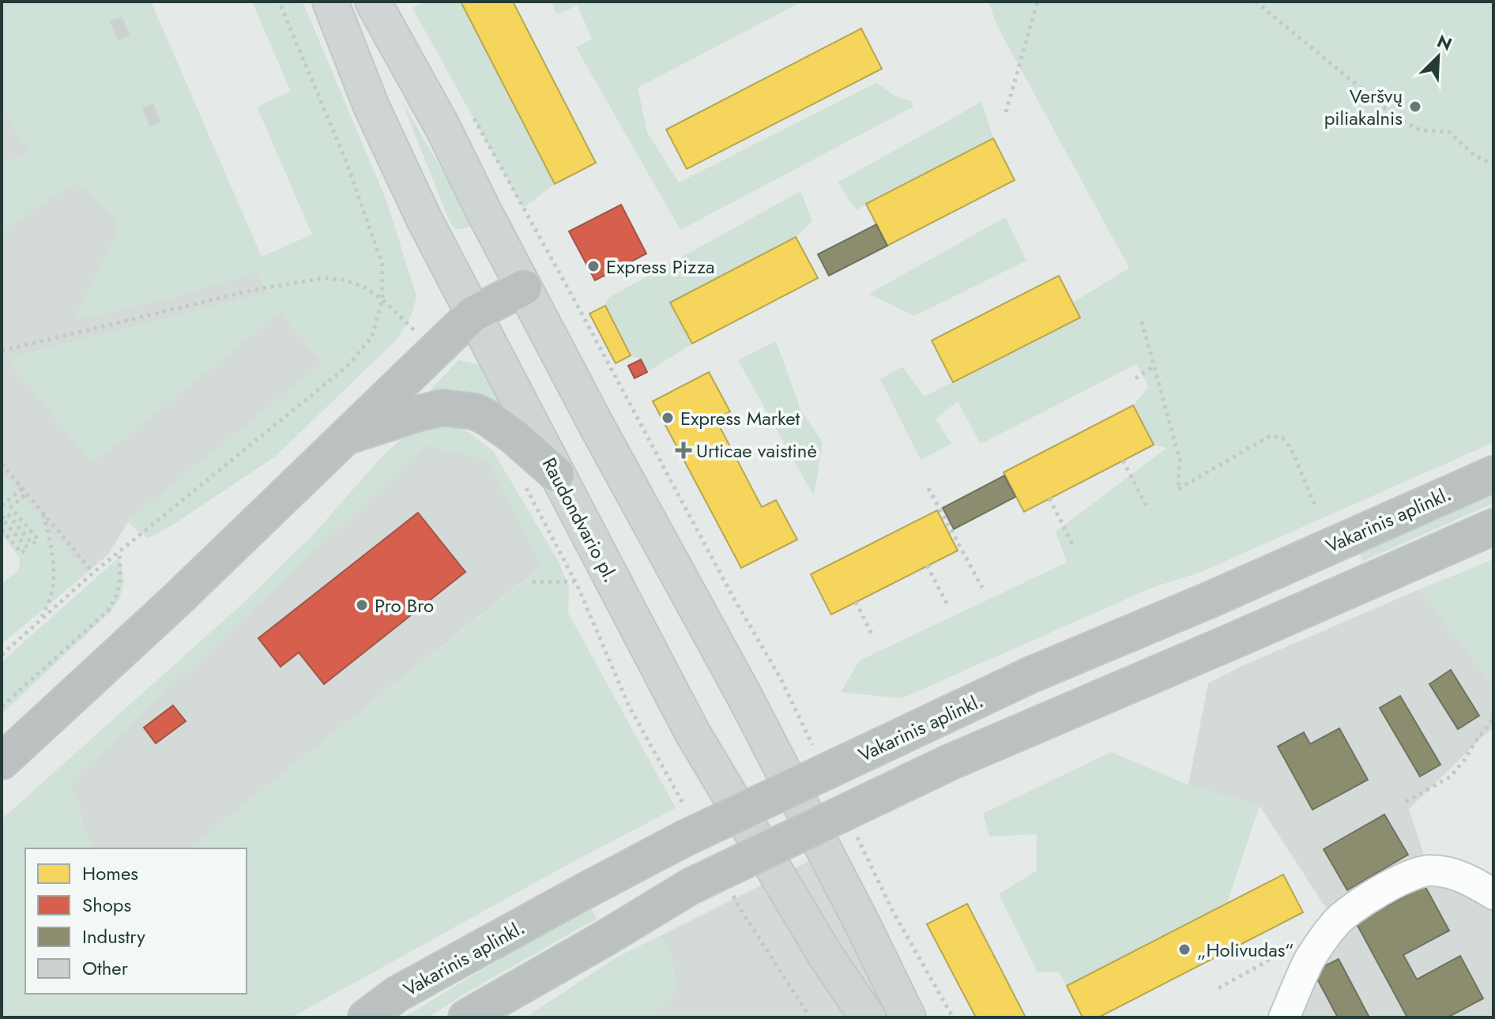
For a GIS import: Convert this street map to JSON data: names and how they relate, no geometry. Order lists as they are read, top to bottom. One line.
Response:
{"streets":{"highway":["Vakarinis aplinkl."],"main road":["Raudondvario pl."]},"places":{"other":["Veršvų piliakalnis","Express Pizza","Express Market","Pro Bro","„Holivudas“"],"health":["Urticae vaistinė"]},"legend":["Homes","Shops","Industry","Other"],"north":"top right"}
